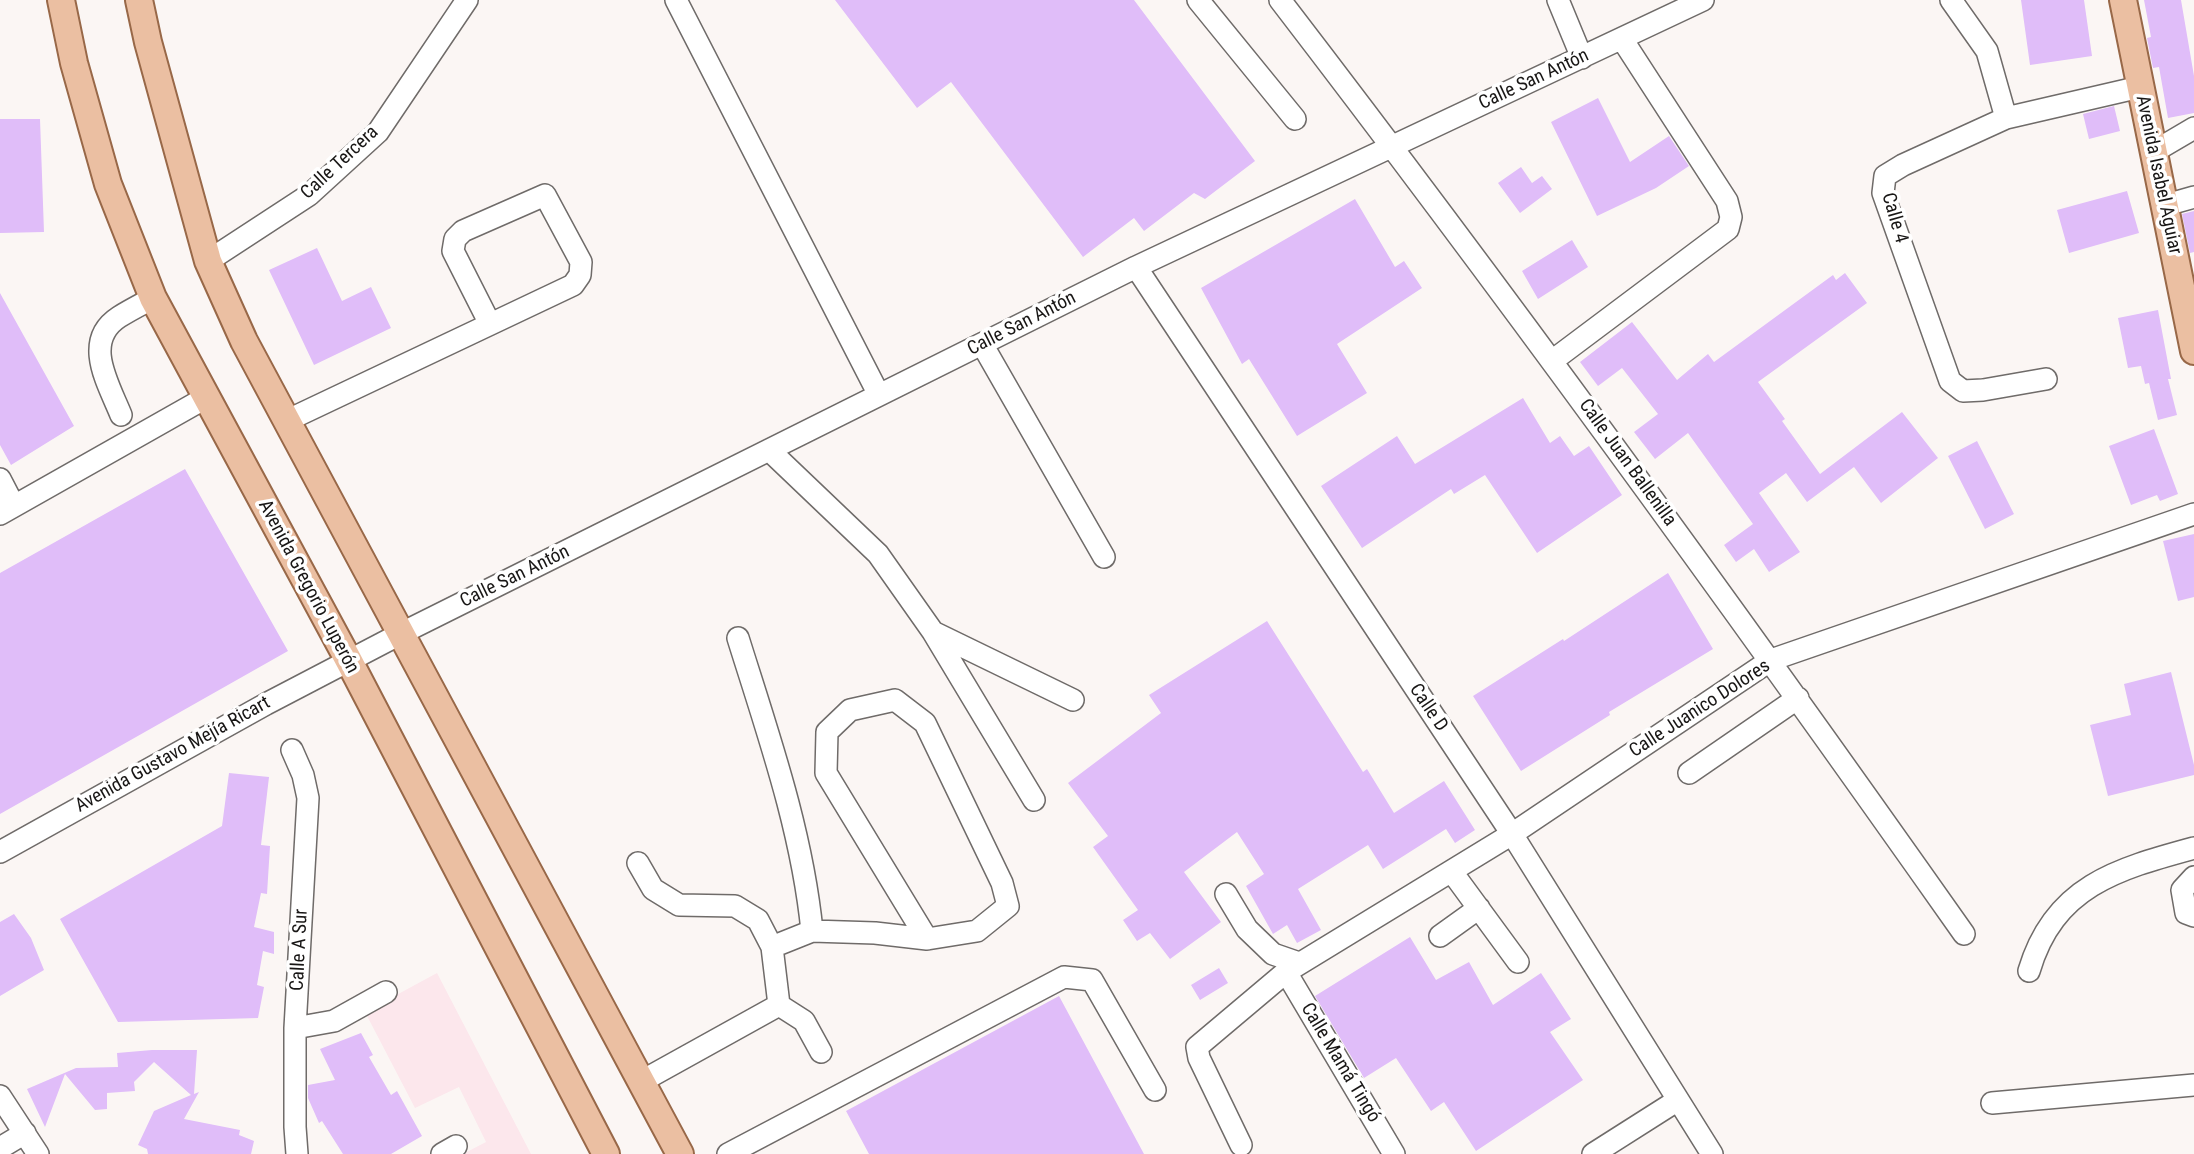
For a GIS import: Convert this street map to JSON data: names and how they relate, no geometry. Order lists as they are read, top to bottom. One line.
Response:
{"streets":{"main road":["Avenida Isabel Aguiar","Avenida Gregorio Luperón"],"street":["Calle San Antón","Calle Tercera","Calle 4","Calle Juan Ballenilla","Calle D","Calle Juanico Dolores","Avenida Gustavo Mejía Ricart","Calle A Sur","Calle Mamá Tingó"]},"crossings":[["Calle San Antón","Calle Juan Ballenilla"],["Calle San Antón","Avenida Gregorio Luperón"],["Calle San Antón","Calle D"],["Calle San Antón","Avenida Gustavo Mejía Ricart"],["Avenida Isabel Aguiar","Calle 4"],["Calle Juan Ballenilla","Calle Juanico Dolores"],["Avenida Gregorio Luperón","Avenida Gustavo Mejía Ricart"],["Calle D","Calle Juanico Dolores"],["Calle Juanico Dolores","Calle Mamá Tingó"]]}
